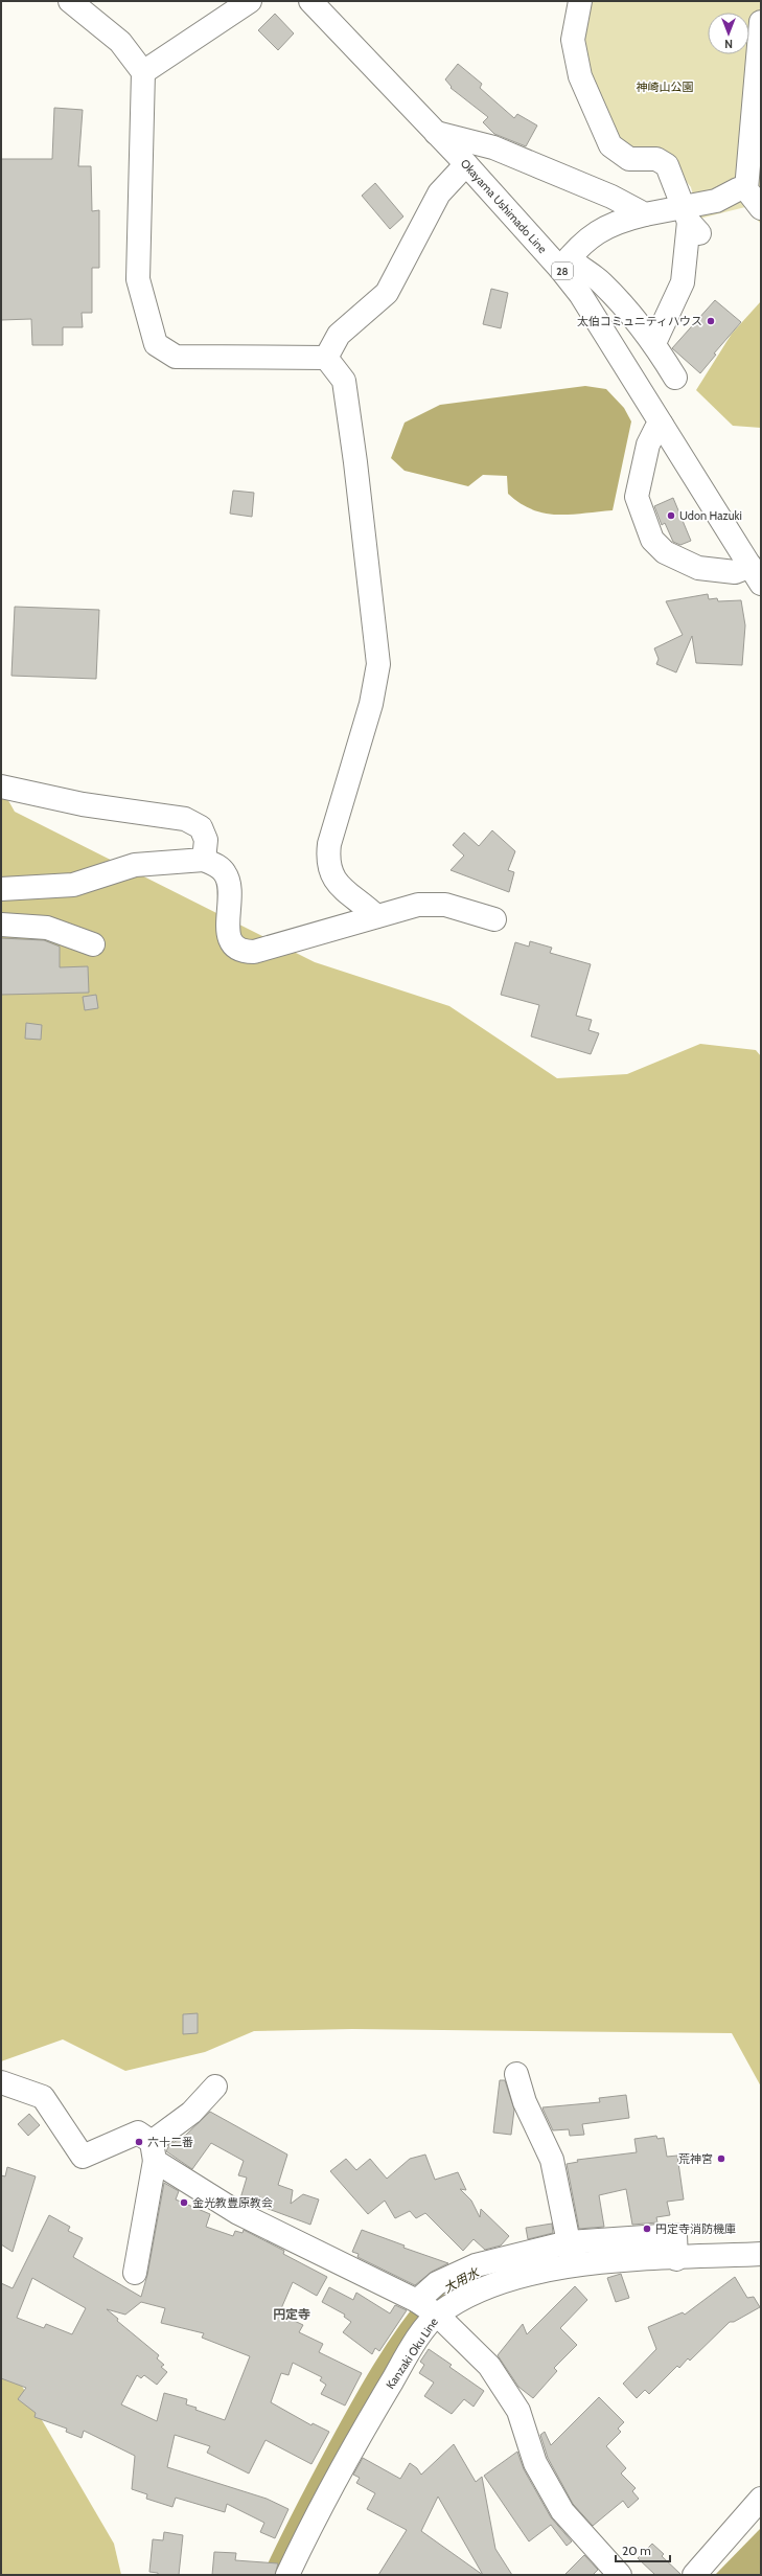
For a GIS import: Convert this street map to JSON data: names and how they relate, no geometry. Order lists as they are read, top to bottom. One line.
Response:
{"streets":{"street":["Okayama Ushimado Line","28","Kanzaki Oku Line"]},"districts":["円定寺"],"water":["大用水"],"parks":["神崎山公園"],"places":["太伯コミュニティハウス","Udon Hazuki","六十二番","荒神宮","金光教豊原教会","円定寺消防機庫"],"scale_bar":"20 m","north":"bottom"}
